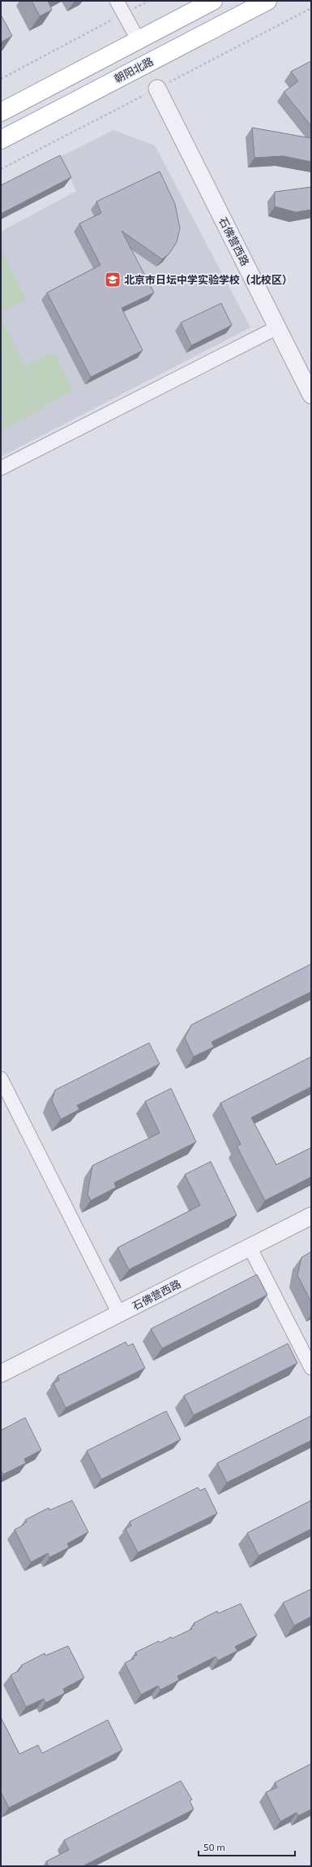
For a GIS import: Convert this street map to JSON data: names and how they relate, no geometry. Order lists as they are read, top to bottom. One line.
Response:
{"streets":{"main road":["朝阳北路"],"street":["石佛营西路"]},"places":{"school or university":["北京市日坛中学实验学校（北校区）"]},"scale_bar":"50 m"}
